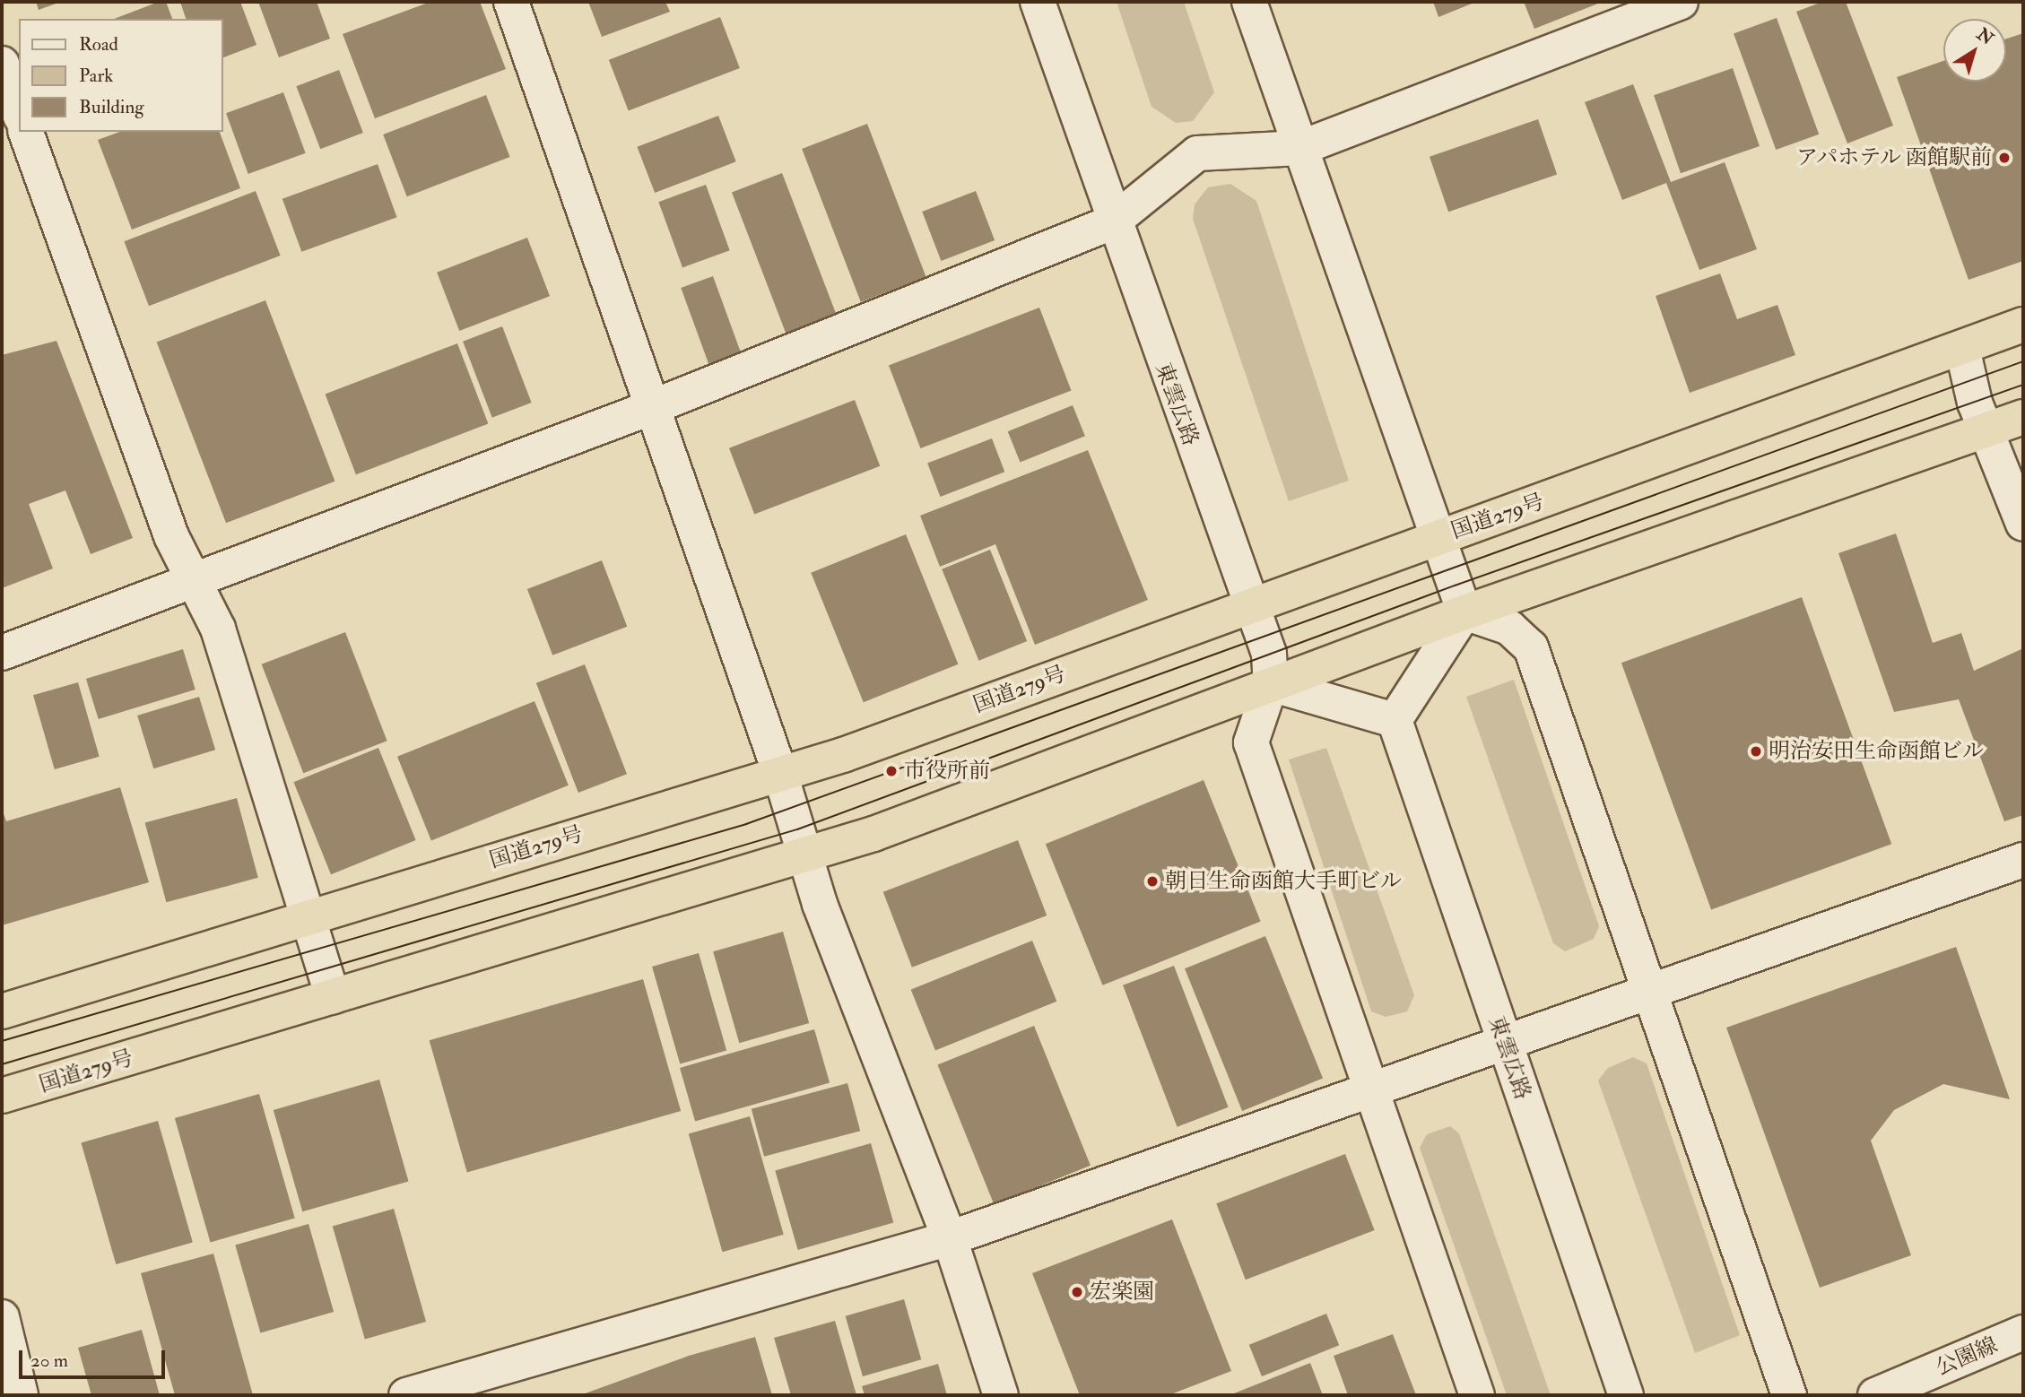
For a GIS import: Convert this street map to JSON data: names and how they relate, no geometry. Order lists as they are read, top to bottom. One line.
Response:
{"streets":{"highway":["国道279号"],"street":["東雲広路","公園線"]},"crossings":[["東雲広路","国道279号"]],"places":["アパホテル 函館駅前","明治安田生命函館ビル","市役所前","朝日生命函館大手町ビル","宏楽園"],"legend":["Road","Park","Building"],"scale_bar":"20 m","north":"top right"}
